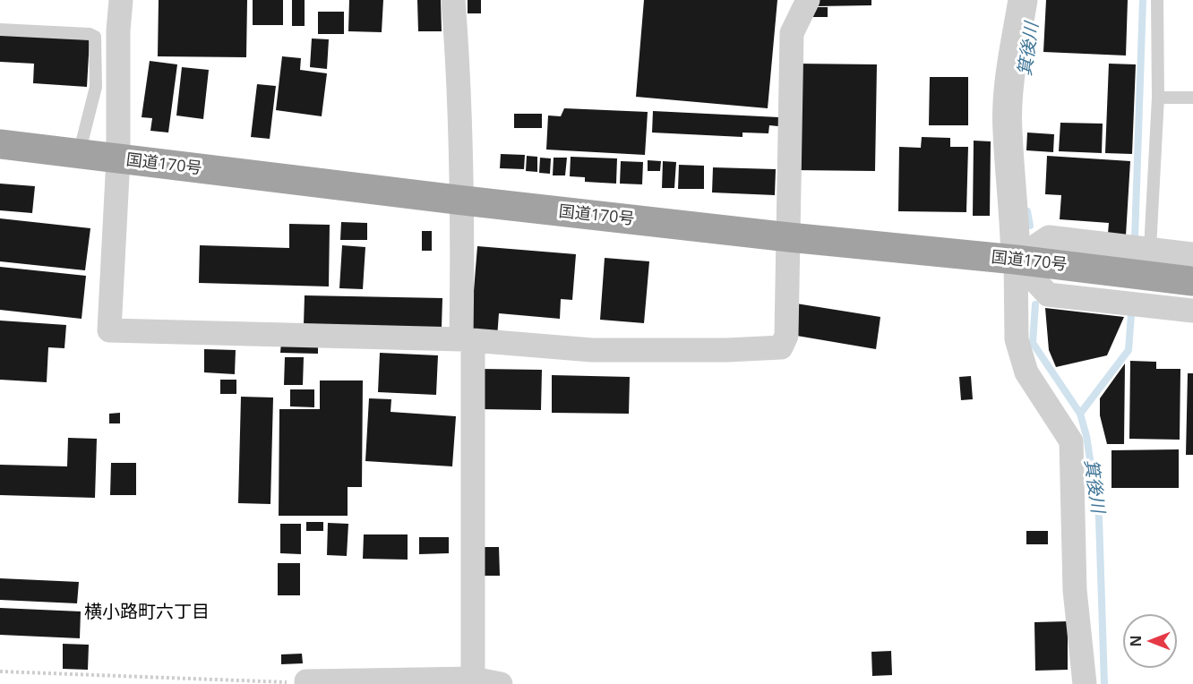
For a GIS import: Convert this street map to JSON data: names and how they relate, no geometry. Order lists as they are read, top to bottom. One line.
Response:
{"streets":{"highway":["国道170号"]},"districts":["横小路町六丁目"],"water":["箕後川"],"north":"left"}
